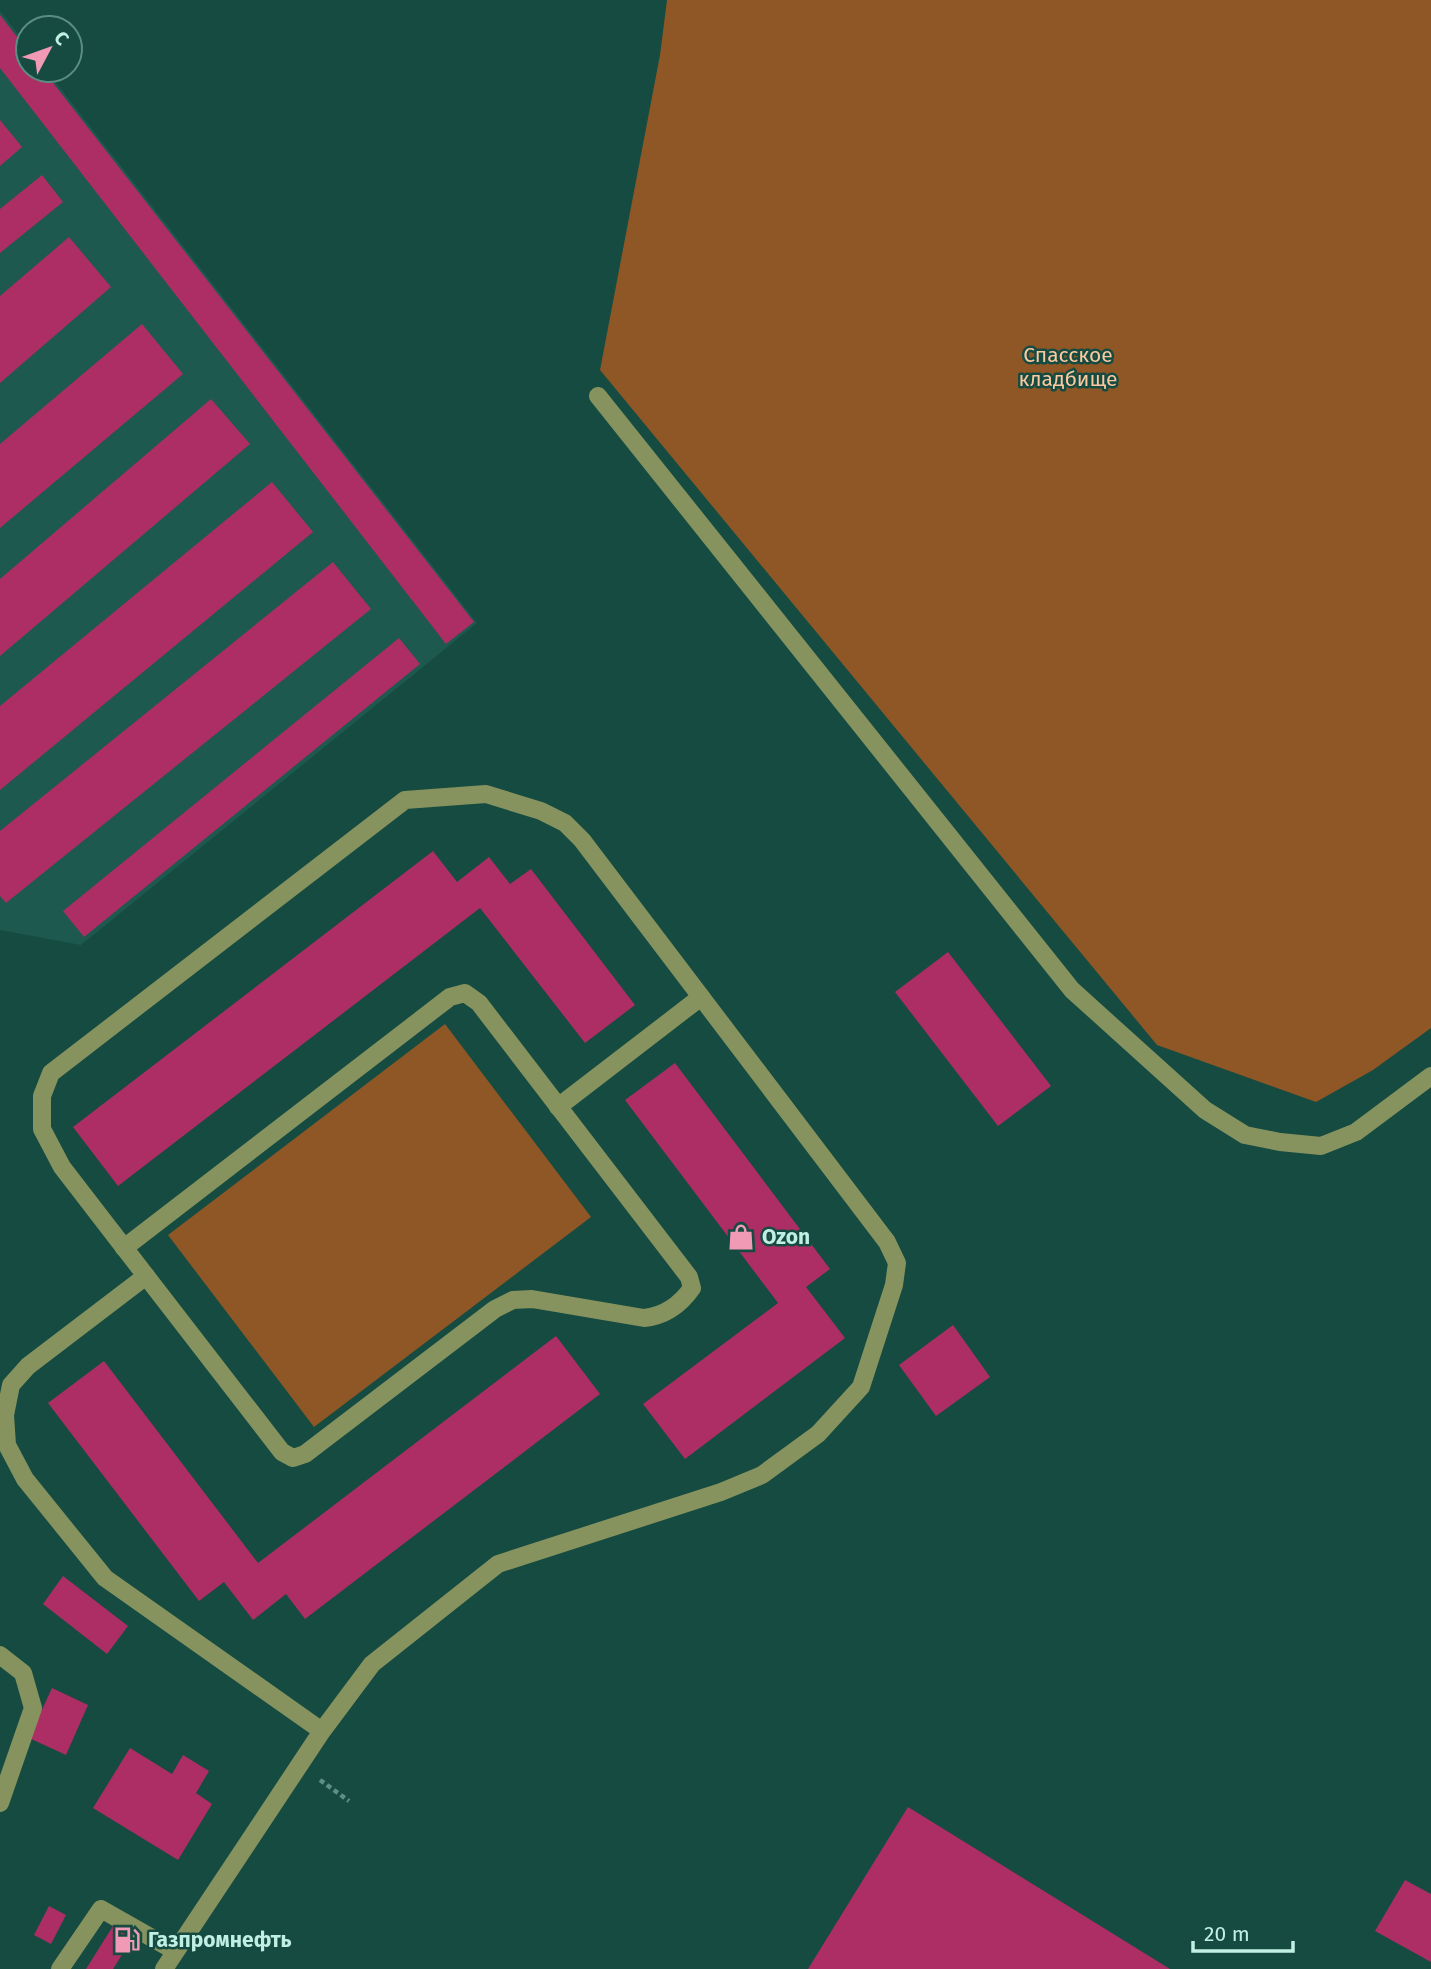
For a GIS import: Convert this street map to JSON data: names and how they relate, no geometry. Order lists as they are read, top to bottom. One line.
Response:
{"parks":["Спасское кладбище"],"places":{"shop":["Ozon"],"fuel station":["Газпромнефть"]},"scale_bar":"20 m","north":"top right"}
